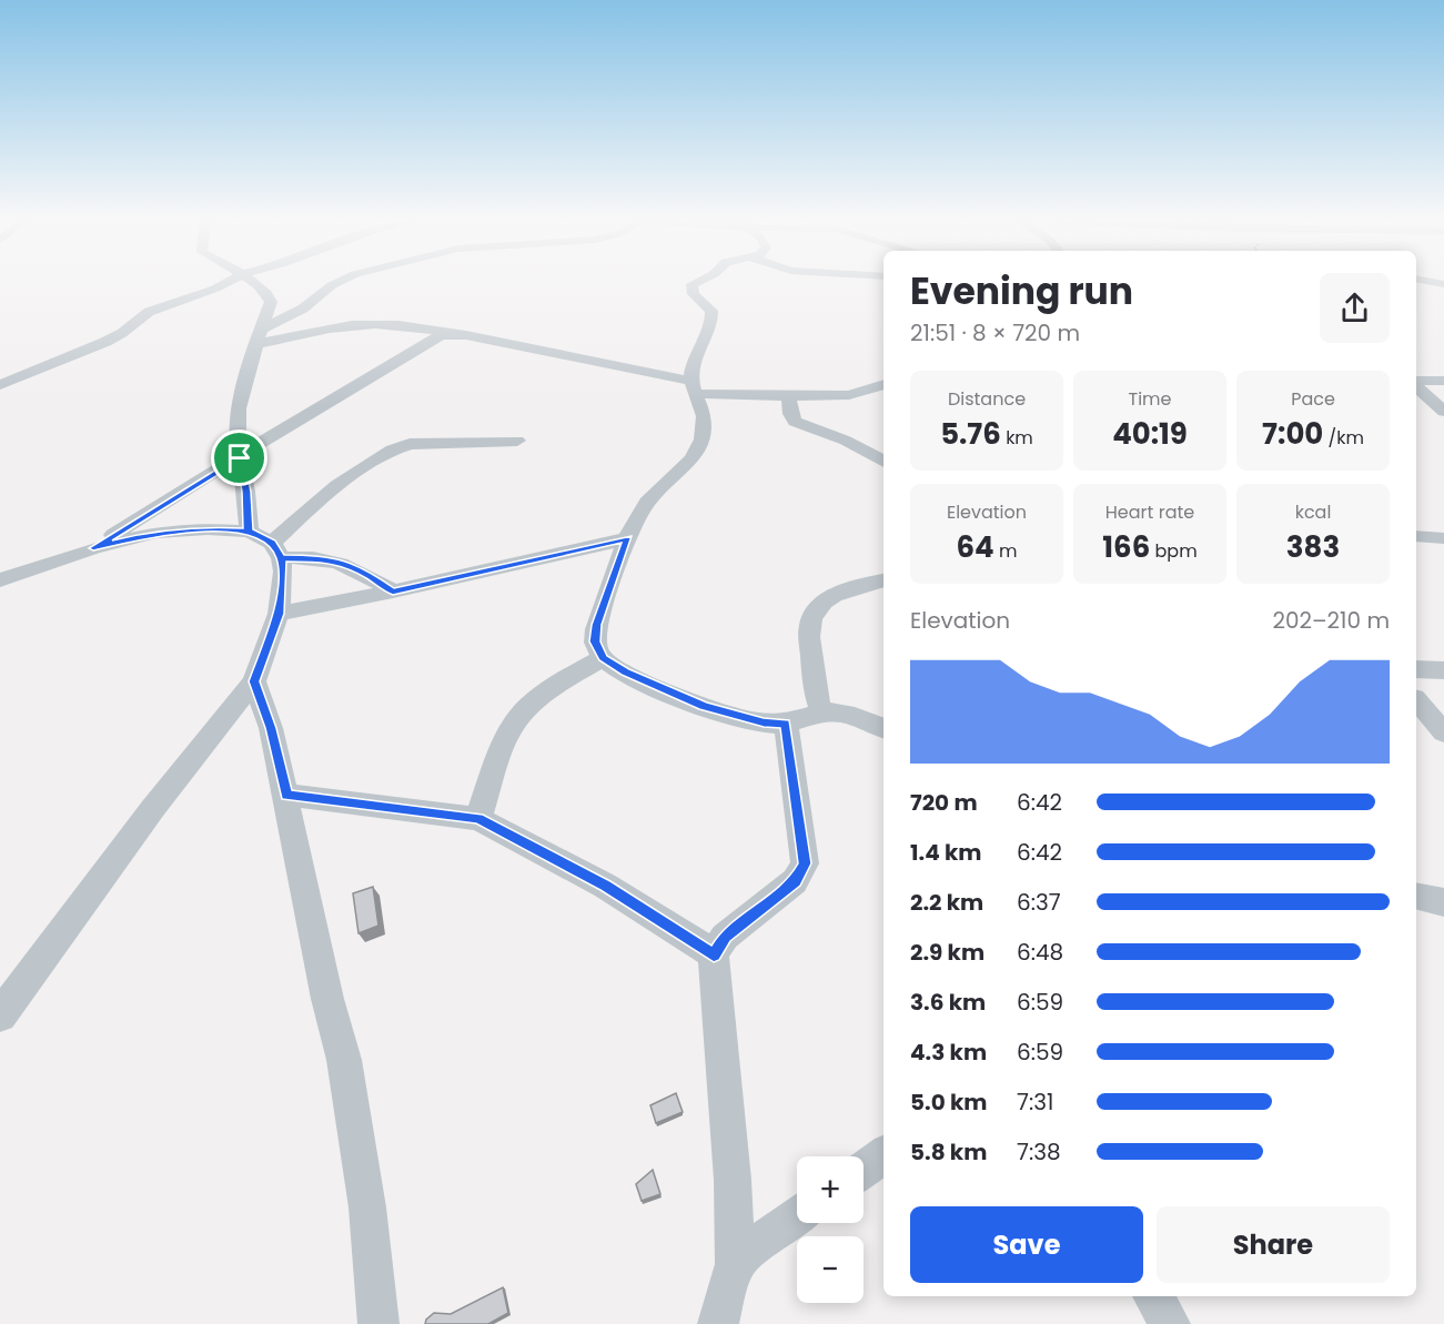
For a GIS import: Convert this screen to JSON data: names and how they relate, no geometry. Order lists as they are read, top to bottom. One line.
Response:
{"page":{"heading":["Evening run","21:51 · 8 × 720 m"],"stats":[["Distance","5.76 km"],["Time","40:19"],["Pace","7:00 /km"],["Elevation","64 m"],["Heart rate","166 bpm"],["kcal","383"]],"chart":["Elevation","202–210 m"],"list":[{"name":"720 m","note":"6:42"},{"name":"1.4 km","note":"6:42"},{"name":"2.2 km","note":"6:37"},{"name":"2.9 km","note":"6:48"},{"name":"3.6 km","note":"6:59"},{"name":"4.3 km","note":"6:59"},{"name":"5.0 km","note":"7:31"},{"name":"5.8 km","note":"7:38"}],"map_buttons":["+","−"],"buttons":["Save","Share"]}}
